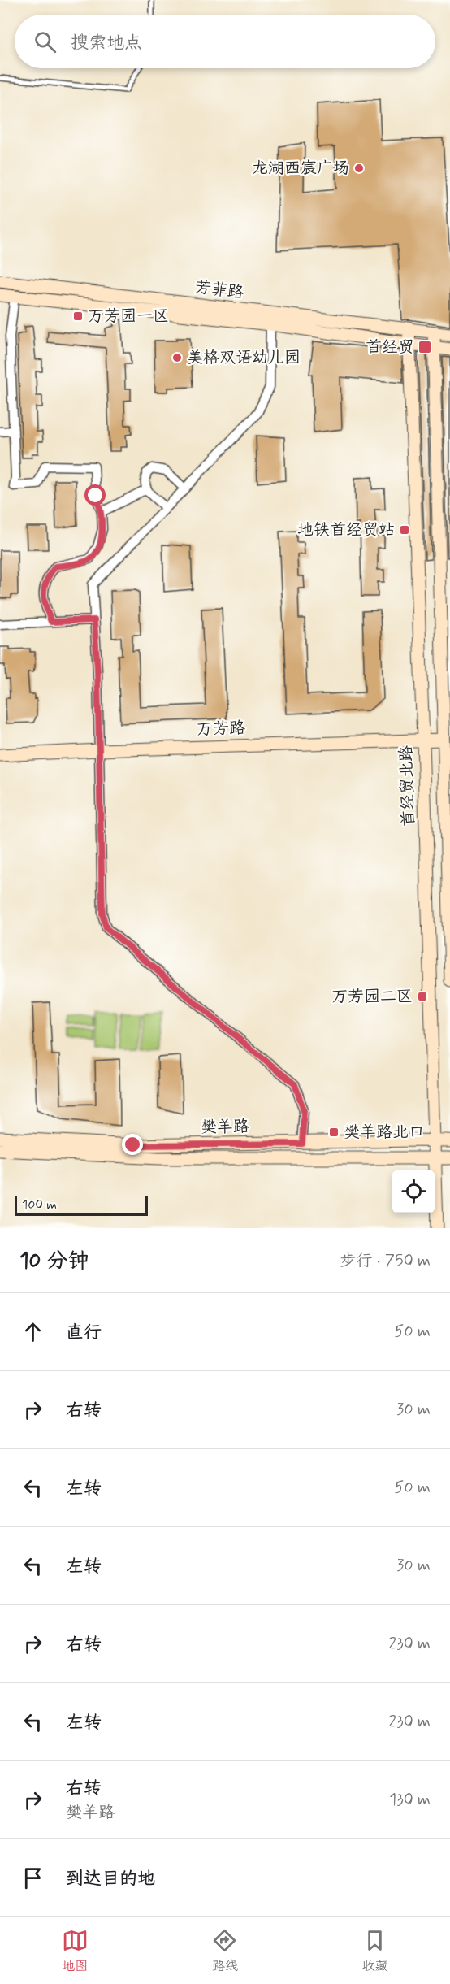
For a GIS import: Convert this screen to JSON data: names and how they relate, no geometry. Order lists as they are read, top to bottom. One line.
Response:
{"streets":{"street":["芳菲路","万芳路","首经贸北路","樊羊路"]},"crossings":[["芳菲路","首经贸北路"],["万芳路","首经贸北路"],["首经贸北路","樊羊路"]],"places":{"other":["龙湖西宸广场","美格双语幼儿园"],"transit":["万芳园一区","首经贸","地铁首经贸站","万芳园二区","樊羊路北口"]},"scale_bar":"100 m","page":{"search":"搜索地点","scale":"100 m","heading":["10 分钟","步行 · 750 m"],"list":[["直行","50 m"],["右转","30 m"],["左转","50 m"],["左转","30 m"],["右转","230 m"],["左转","230 m"],["右转","樊羊路","130 m"],"到达目的地"],"nav":["地图","路线","收藏"]}}
